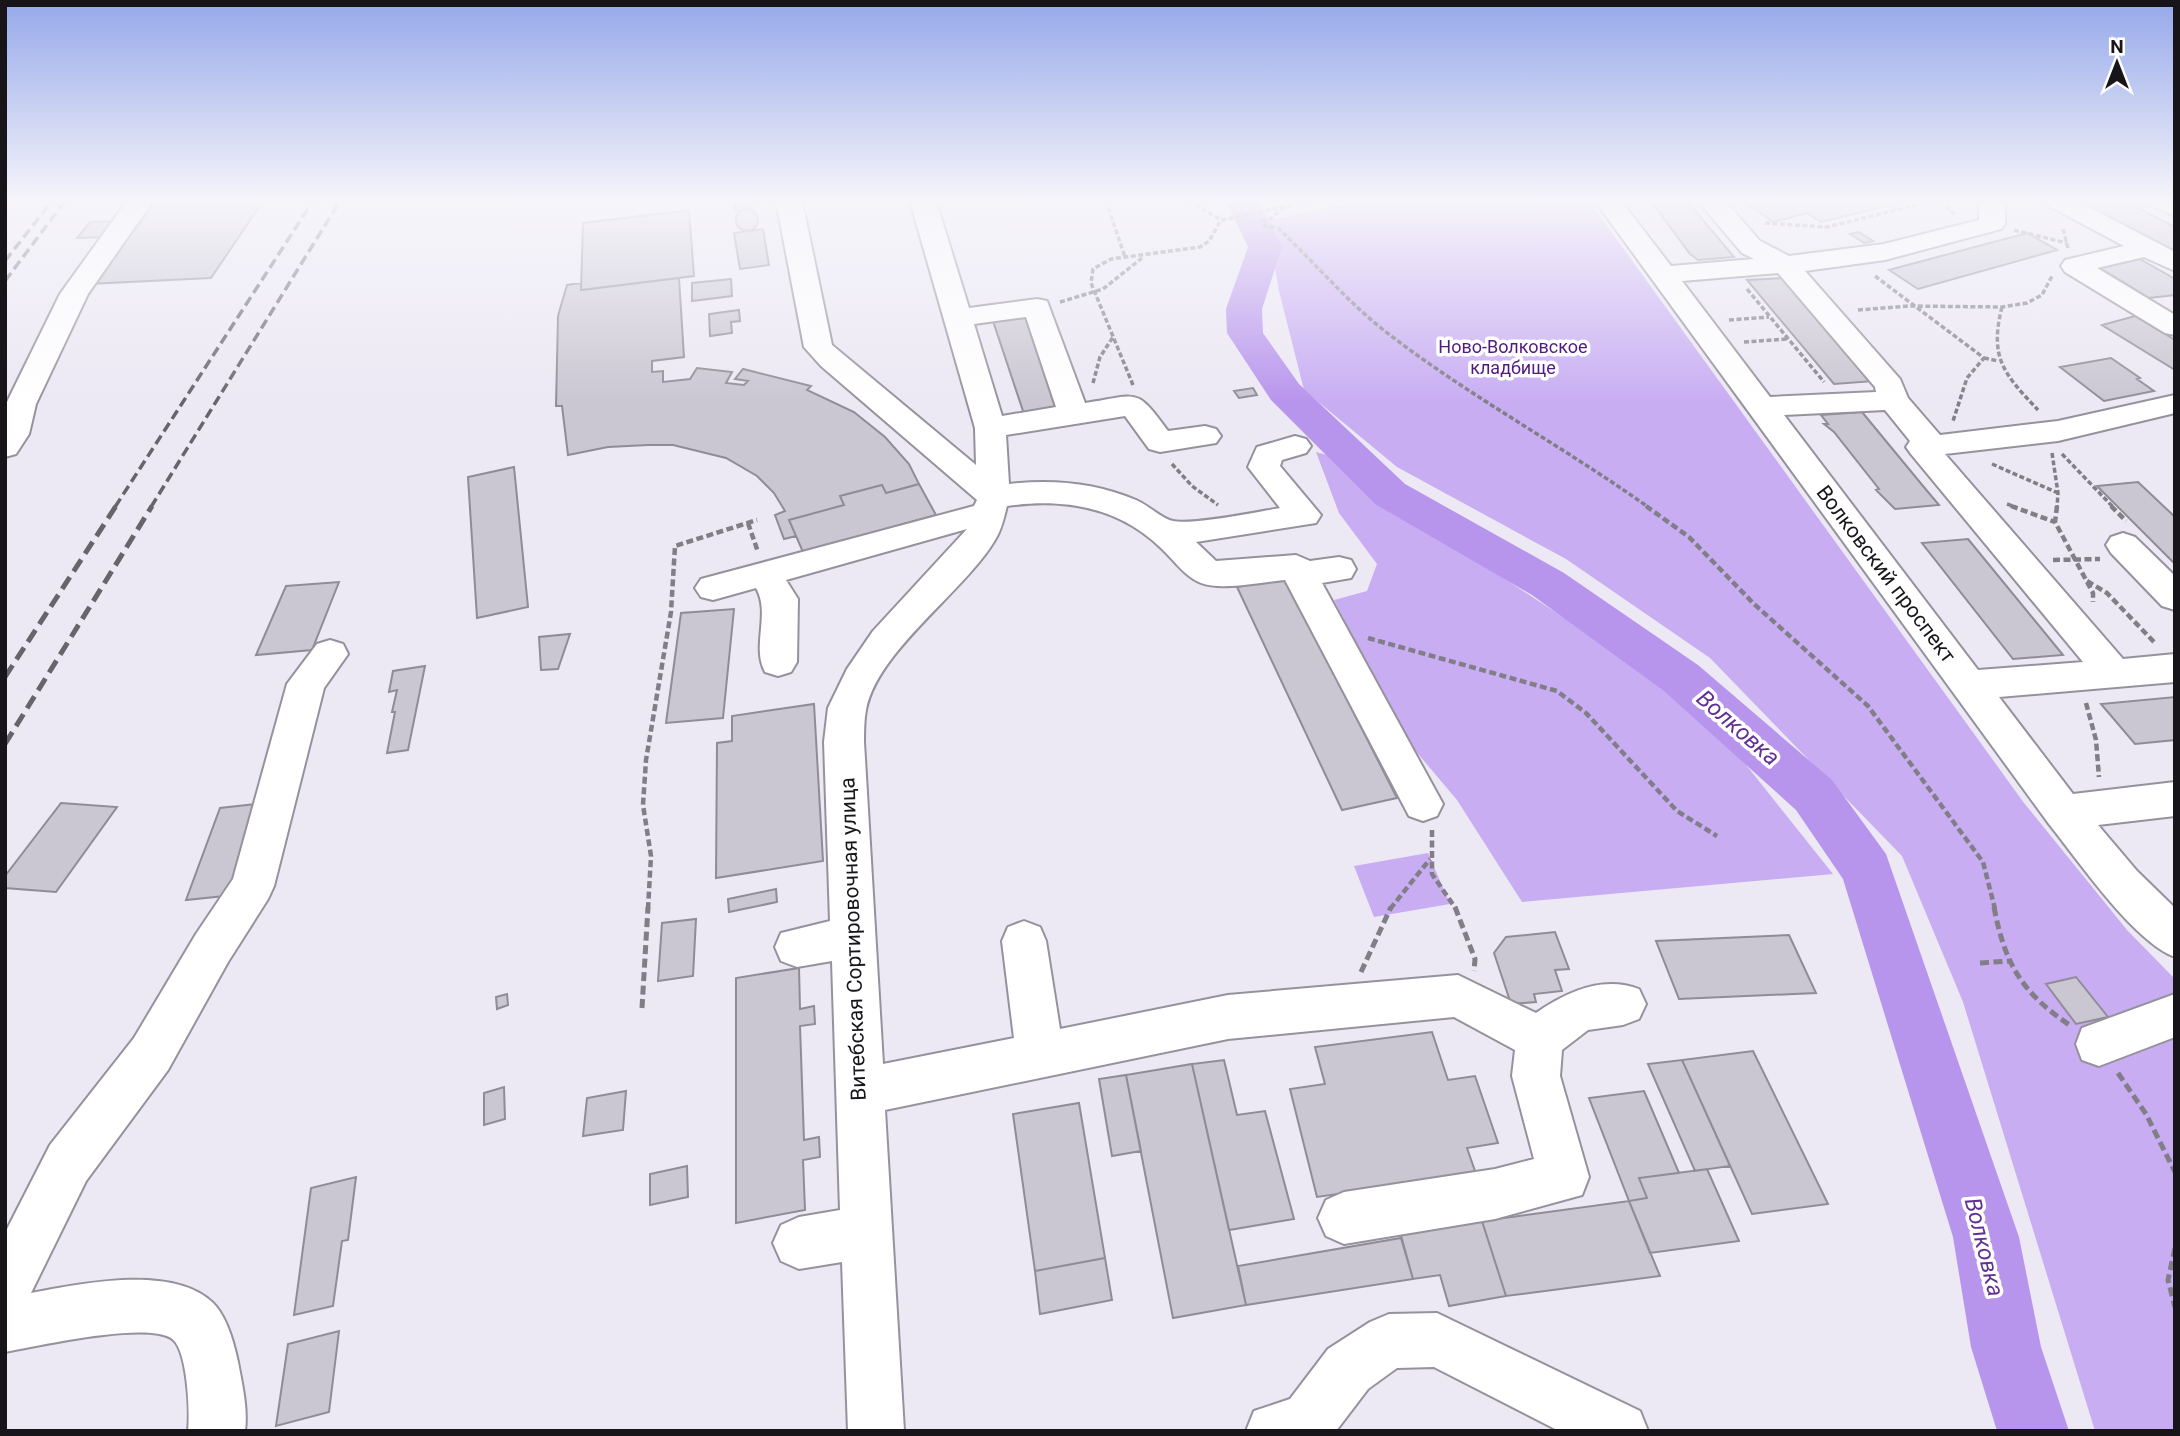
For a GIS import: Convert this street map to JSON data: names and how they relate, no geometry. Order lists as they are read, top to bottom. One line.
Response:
{"streets":{"street":["Волковский проспект","Витебская Сортировочная улица"]},"water":["Волковка"],"parks":["Ново-Волковское кладбище"],"north":"top"}
